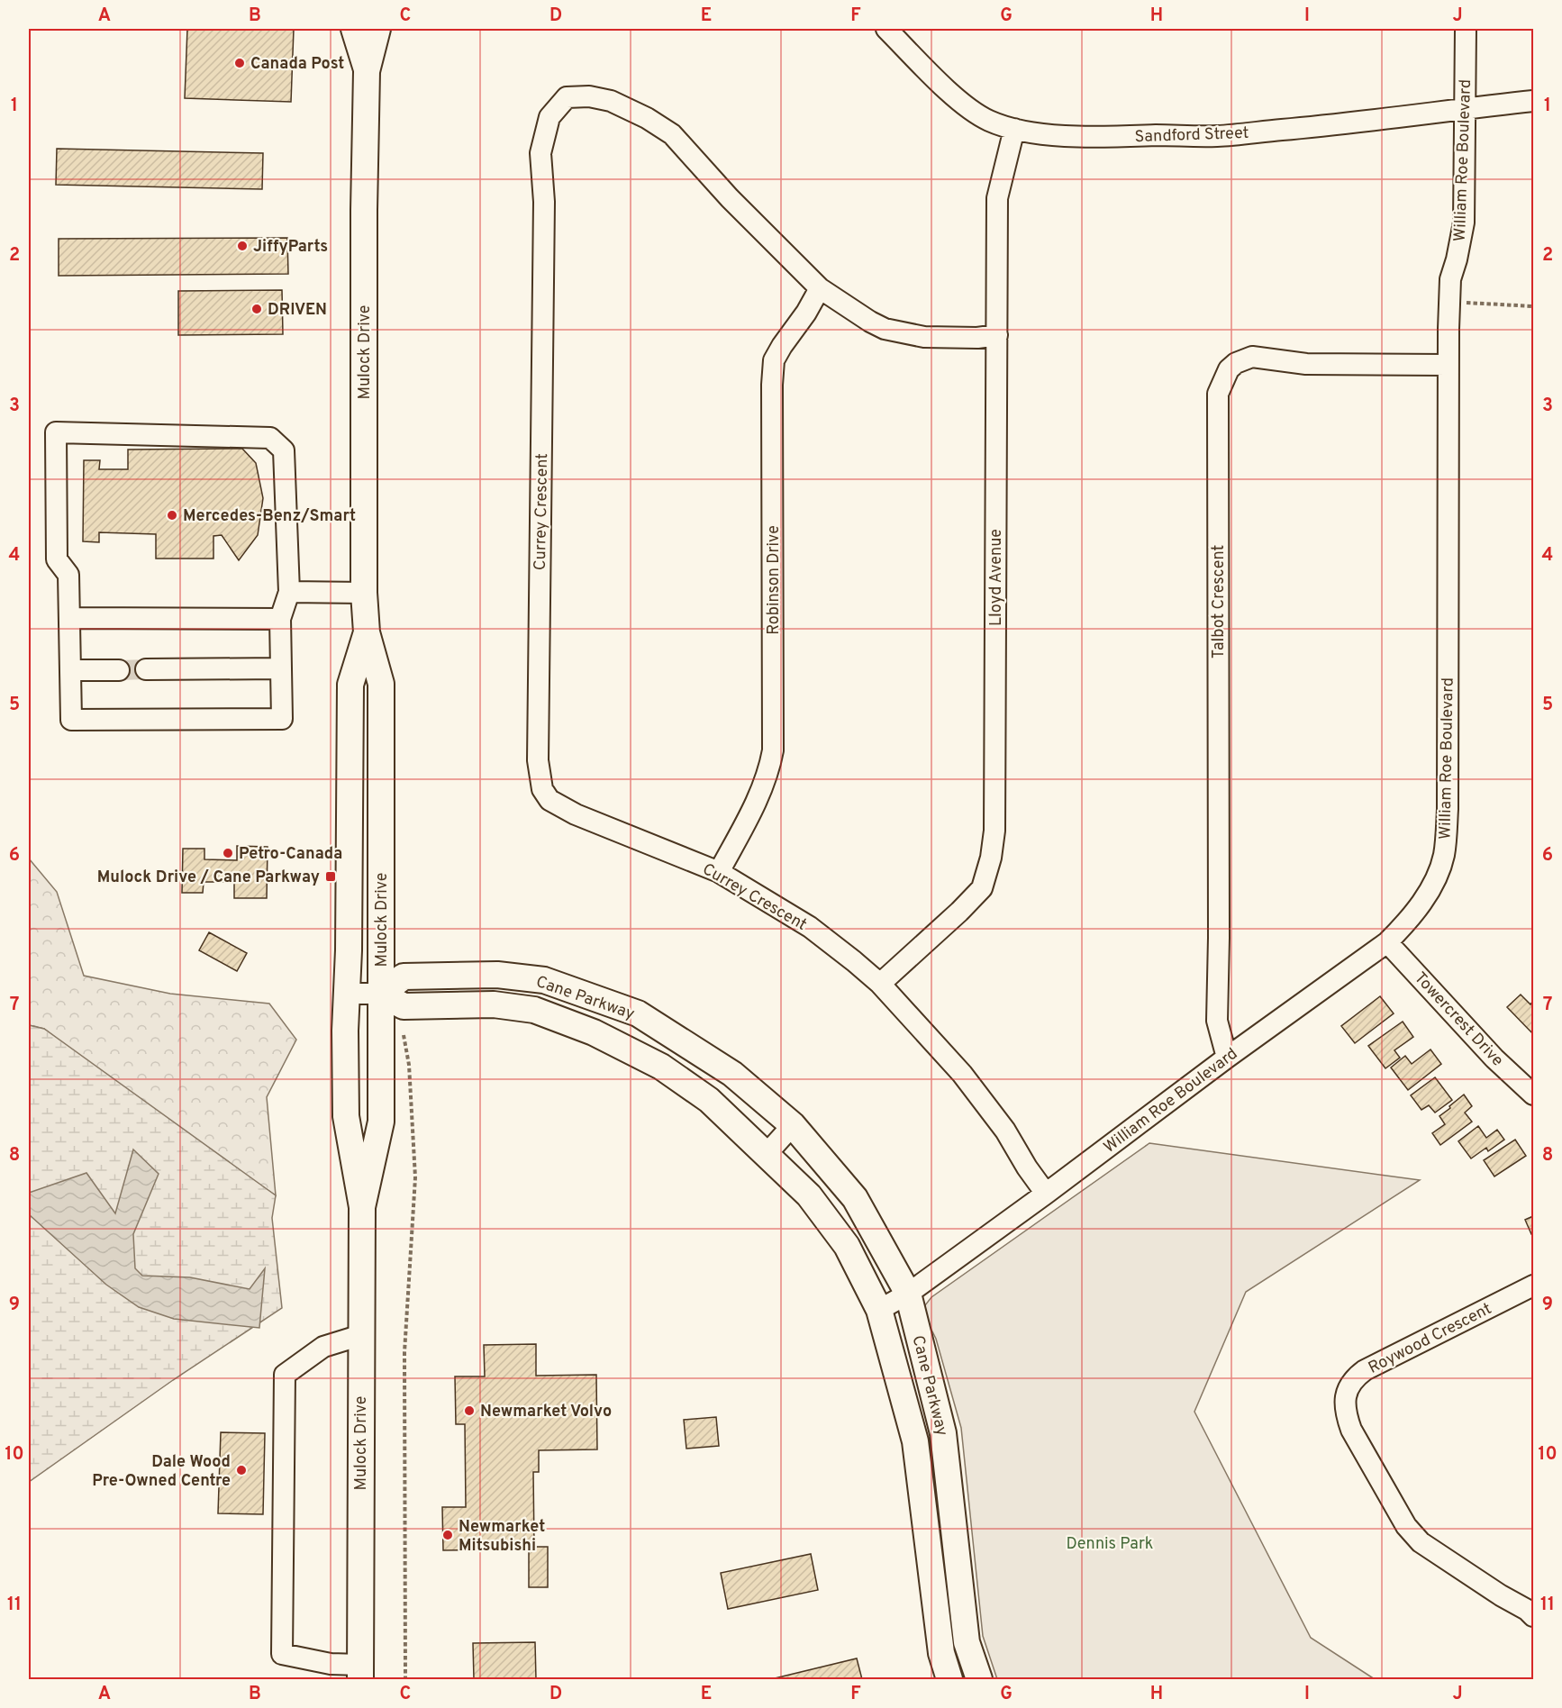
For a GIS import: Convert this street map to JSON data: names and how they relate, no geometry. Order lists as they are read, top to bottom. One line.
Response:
{"streets":{"main road":["Mulock Drive","Cane Parkway"],"street":["Sandford Street","William Roe Boulevard","Currey Crescent","Lloyd Avenue","Robinson Drive","Talbot Crescent","Towercrest Drive","Roywood Crescent"]},"crossings":[["Sandford Street","William Roe Boulevard"],["Sandford Street","Lloyd Avenue"],["William Roe Boulevard","Currey Crescent"],["William Roe Boulevard","Talbot Crescent"],["William Roe Boulevard","Cane Parkway"],["William Roe Boulevard","Towercrest Drive"],["Mulock Drive","Cane Parkway"],["Currey Crescent","Lloyd Avenue"],["Currey Crescent","Robinson Drive"]],"parks":["Dennis Park"],"places":{"other":["Canada Post","JiffyParts","DRIVEN","Mercedes-Benz/Smart","Petro-Canada","Newmarket Volvo","Dale Wood Pre-Owned Centre","Newmarket Mitsubishi"],"transit":["Mulock Drive / Cane Parkway"]},"grid":{"columns":["A","B","C","D","E","F","G","H","I","J"],"rows":["1","2","3","4","5","6","7","8","9","10","11"]}}
